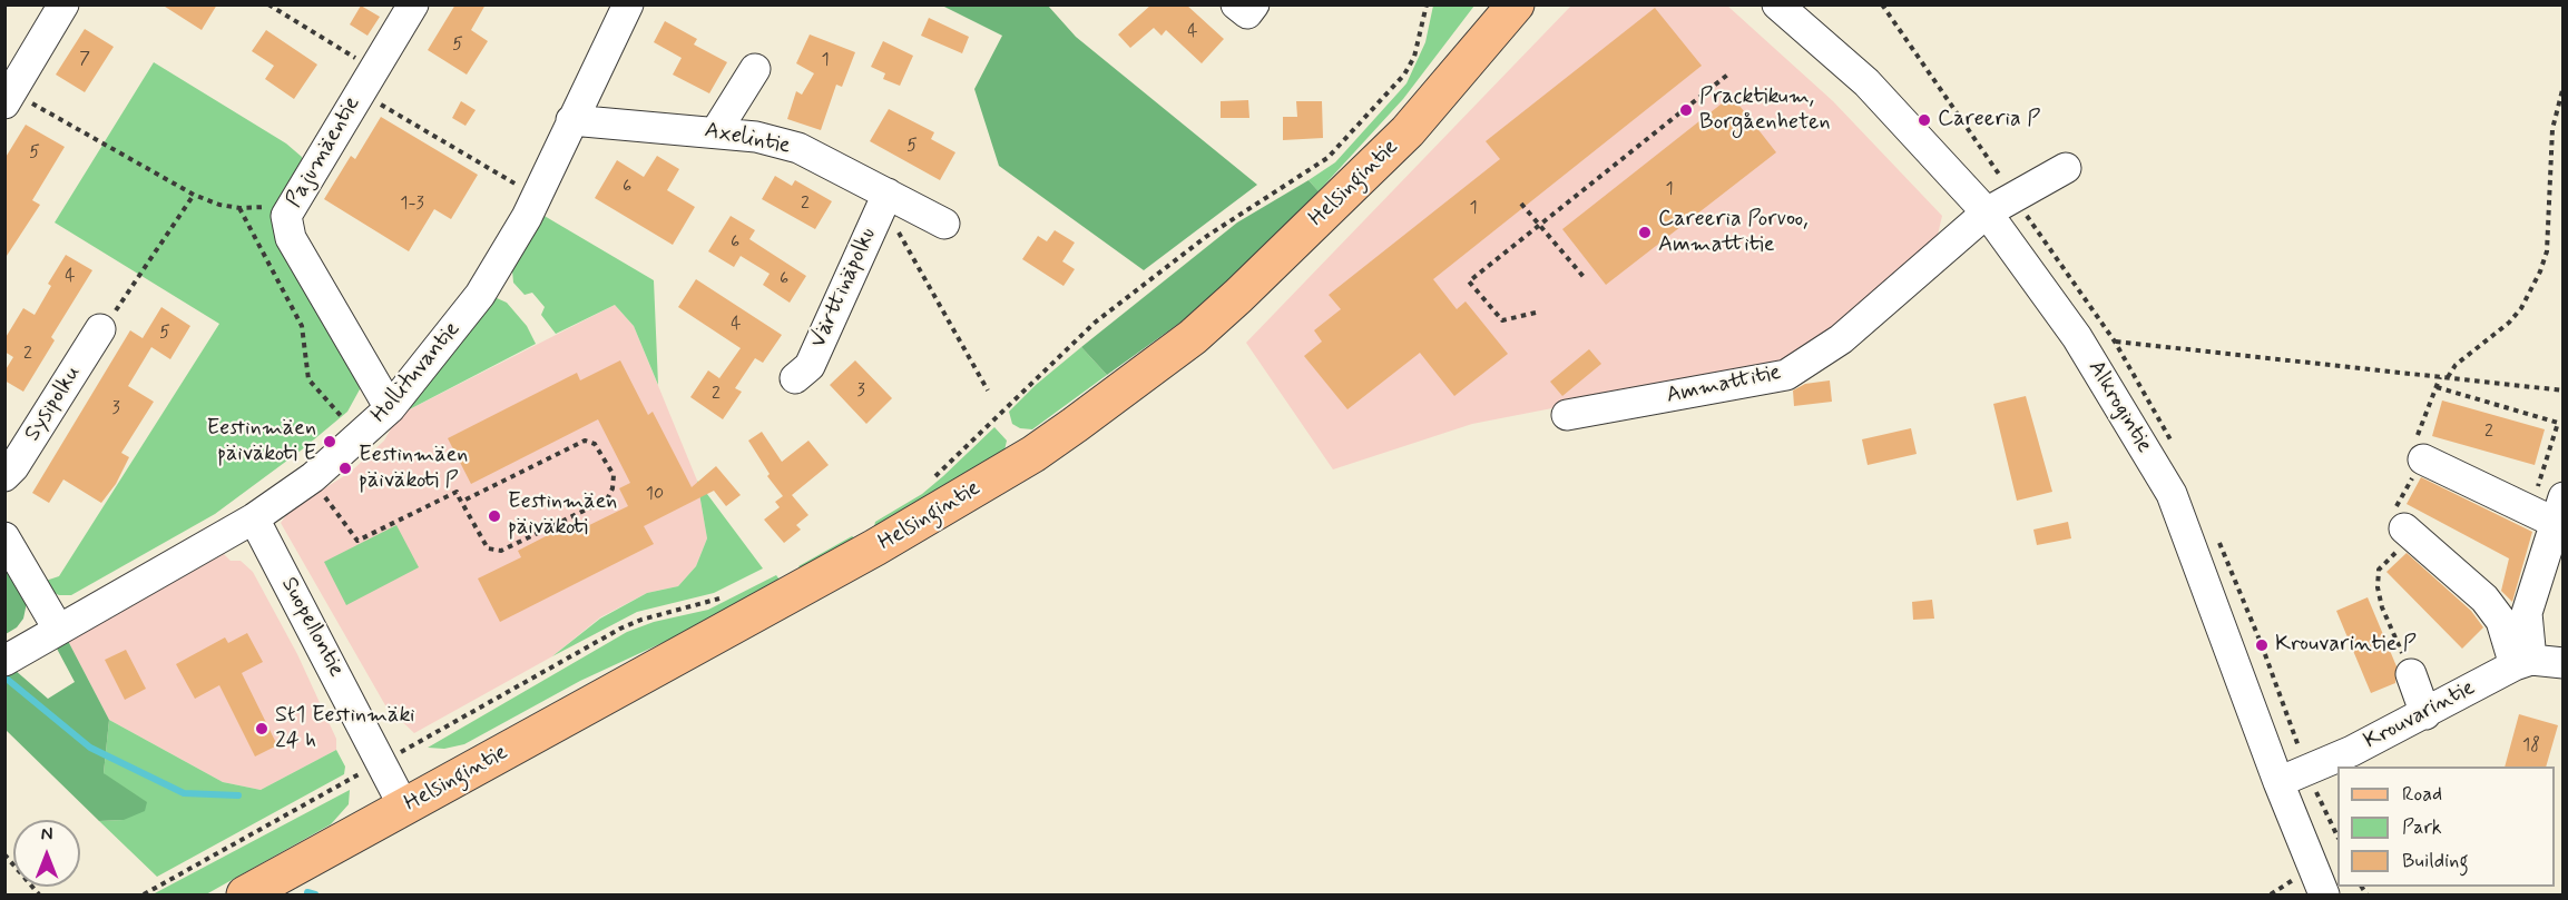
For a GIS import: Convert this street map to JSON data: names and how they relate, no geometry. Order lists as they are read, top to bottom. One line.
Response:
{"streets":{"main road":["Helsingintie"],"street":["Axelintie","Pajumäentie","Värttinäpolku","Hollituvantie","Ammattitie","Sysipolku","Alkrogintie","Suopellontie","Krouvarintie"]},"crossings":[["Axelintie","Värttinäpolku"],["Axelintie","Hollituvantie"],["Pajumäentie","Hollituvantie"],["Helsingintie","Suopellontie"],["Hollituvantie","Suopellontie"],["Ammattitie","Alkrogintie"],["Alkrogintie","Krouvarintie"]],"places":["Pracktikum, Borgåenheten","Careeria P","Careeria Porvoo, Ammattitie","Eestinmäen päiväkoti E","Eestinmäen päiväkoti P","Eestinmäen päiväkoti","Krouvarintie P","St1 Eestinmäki 24 h"],"house_numbers":["4","5","7","1","5","5","6","1","1-3","2","1","6","4","6","4","5","2","3","2","3","2","10","18"],"legend":["Road","Park","Building"],"north":"top"}
